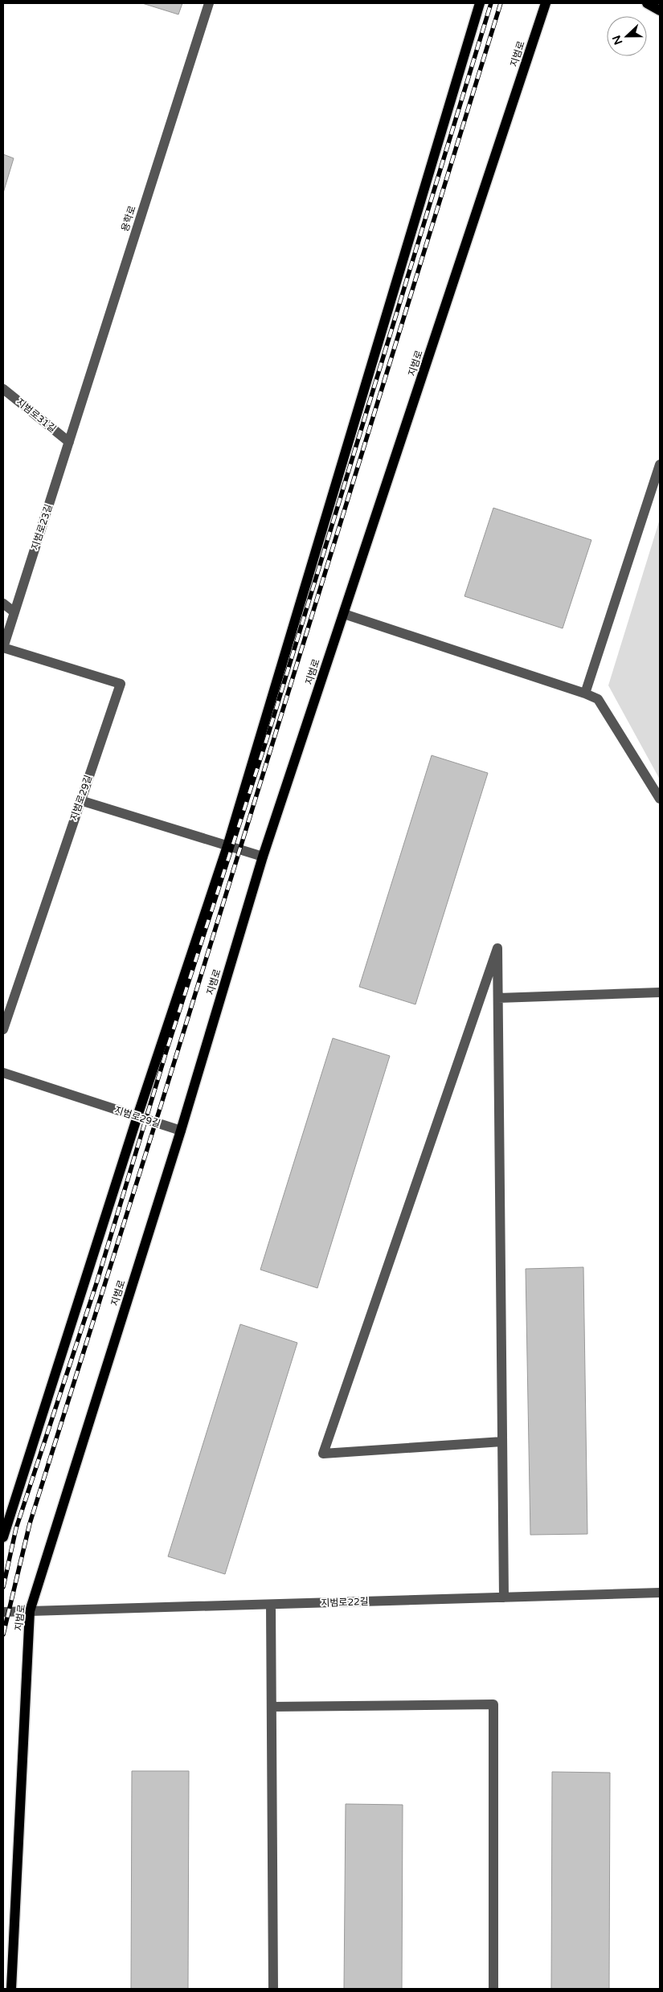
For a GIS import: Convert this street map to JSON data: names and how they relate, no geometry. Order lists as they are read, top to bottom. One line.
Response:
{"streets":{"main road":["지범로"],"street":["용학로","지범로31길","지범로23길","지범로29길","지범로22길"]},"crossings":[["지범로","지범로29길"],["지범로","지범로22길"],["용학로","지범로31길"],["용학로","지범로23길"],["지범로31길","지범로23길"],["지범로23길","지범로29길"]],"north":"left"}
